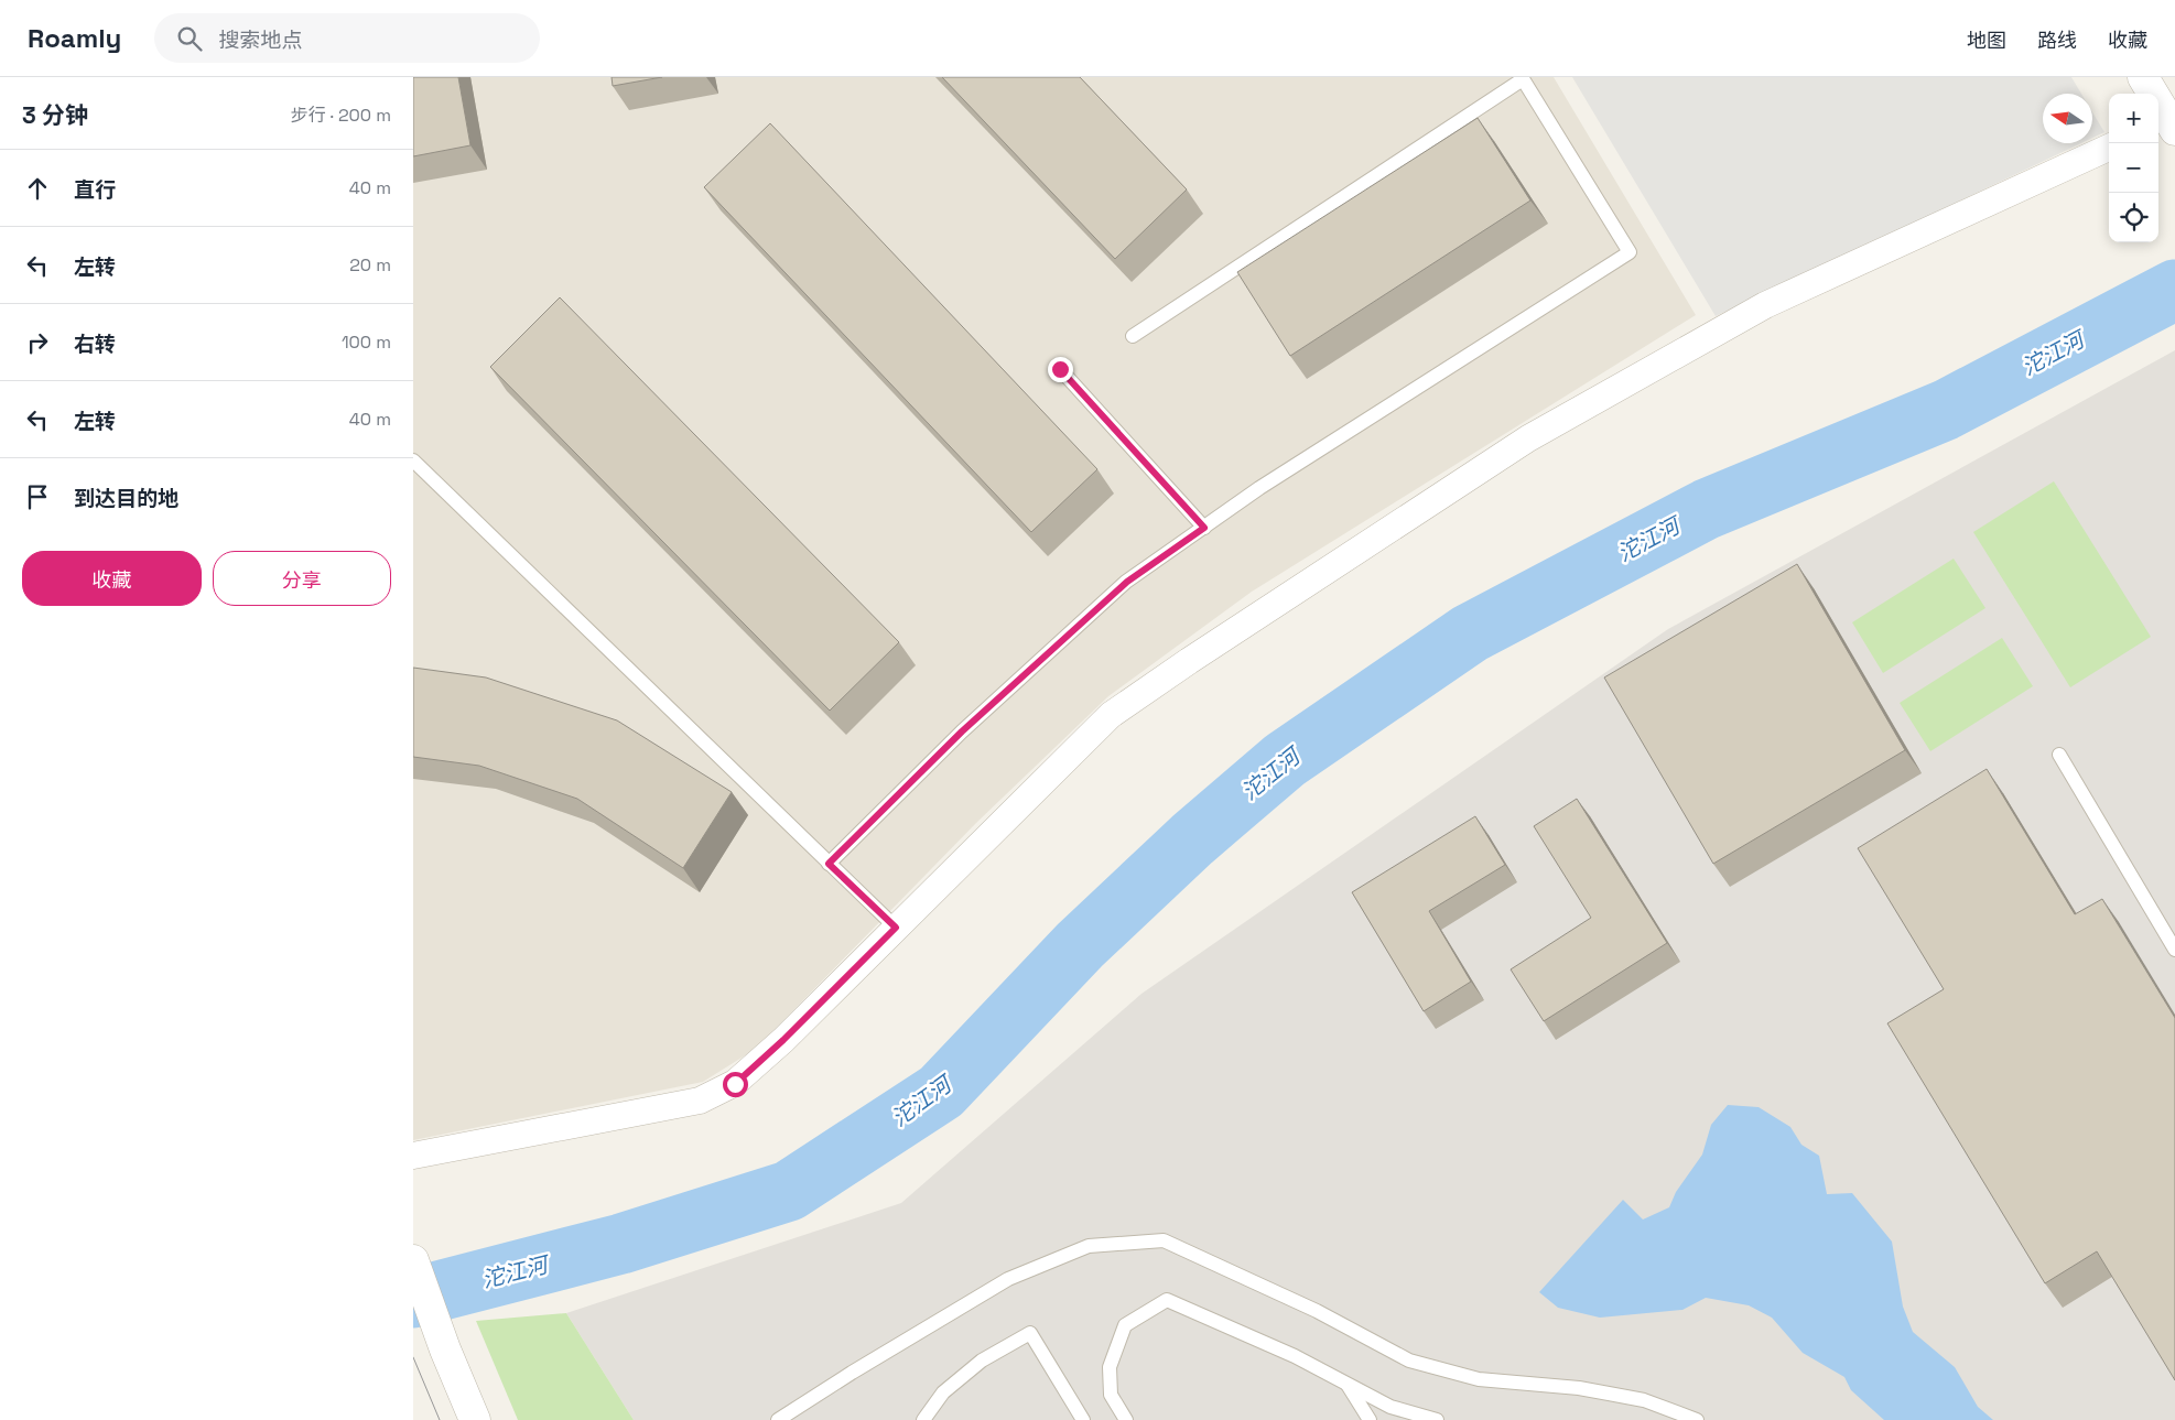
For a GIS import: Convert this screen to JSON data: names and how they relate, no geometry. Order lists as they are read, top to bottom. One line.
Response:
{"water":["沱江河"],"north":"left","page":{"header":"Roamly","search":"搜索地点","nav":["地图","路线","收藏"],"heading":["3 分钟","步行 · 200 m"],"map_buttons":["+","−"],"list":[["直行","40 m"],["左转","20 m"],["右转","100 m"],["左转","40 m"],"到达目的地"],"buttons":["收藏","分享"]}}
